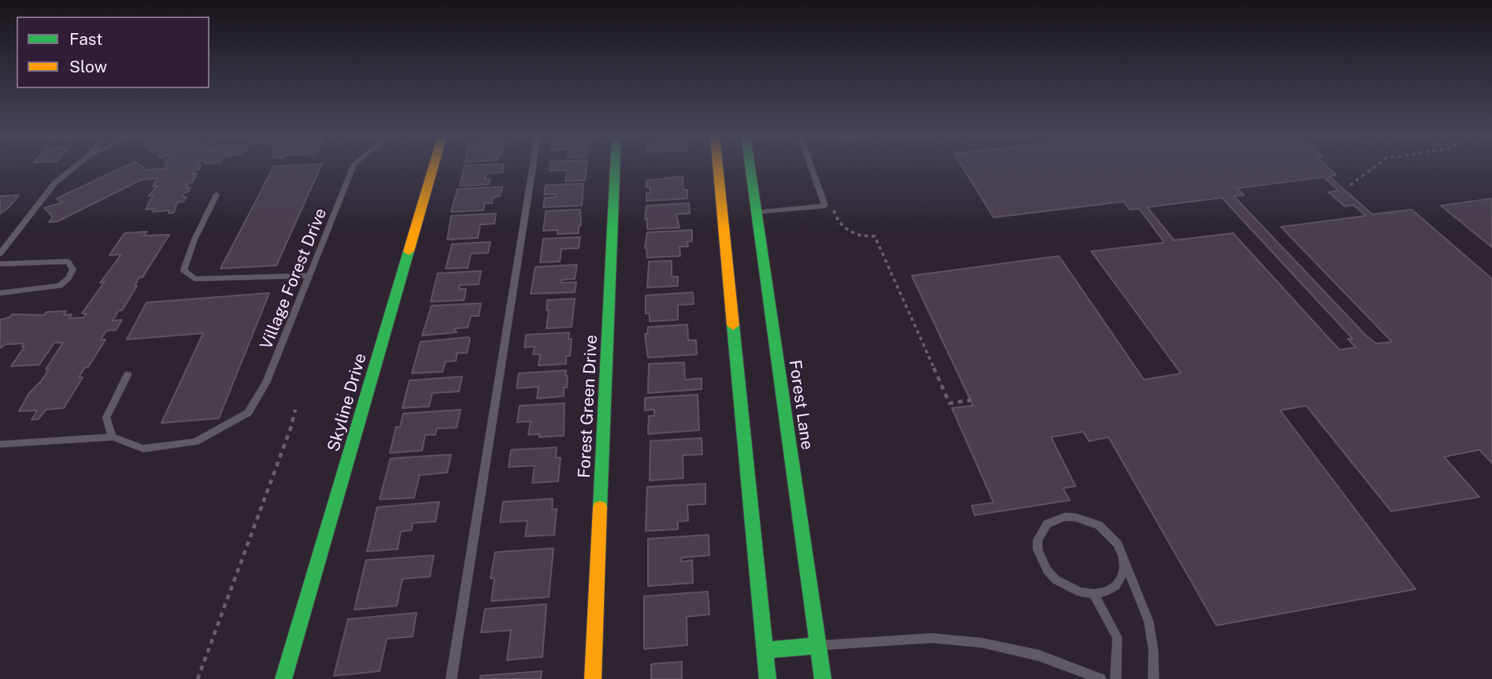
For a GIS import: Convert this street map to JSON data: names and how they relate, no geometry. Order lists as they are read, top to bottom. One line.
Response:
{"streets":{"main road":["Skyline Drive","Forest Lane","Forest Green Drive"],"lane":["Village Forest Drive"]},"legend":["Fast","Slow"]}
